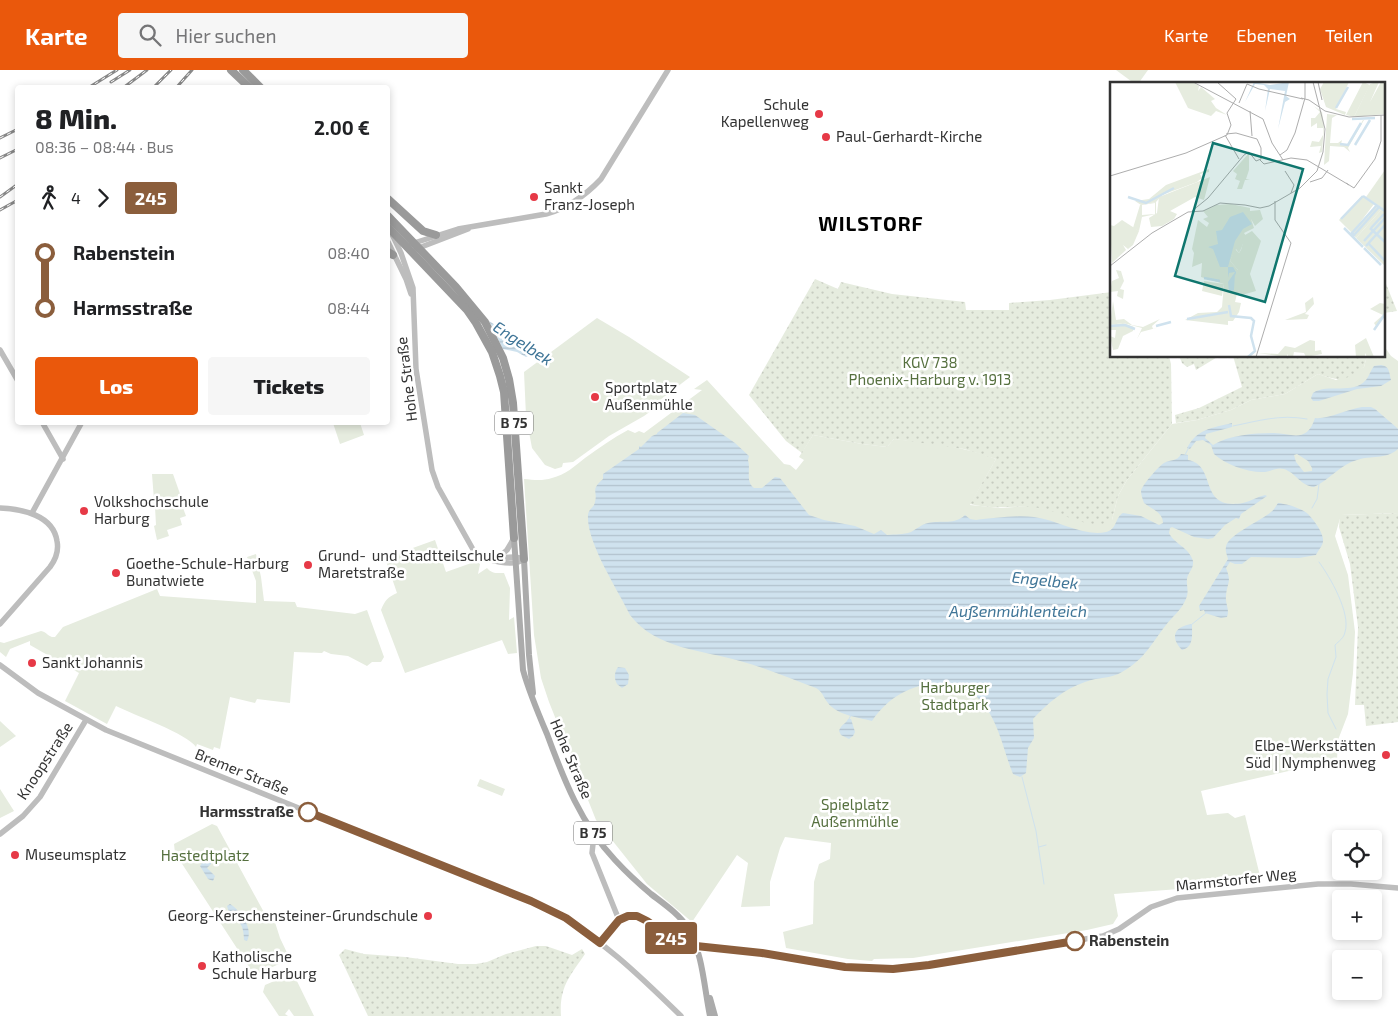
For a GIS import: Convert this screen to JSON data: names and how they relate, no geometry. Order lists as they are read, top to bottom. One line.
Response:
{"streets":{"highway":["B 75"],"main road":["Hohe Straße","Knoopstraße","Bremer Straße","Marmstorfer Weg"]},"crossings":[["Hohe Straße","B 75"],["Knoopstraße","Bremer Straße"]],"districts":["WILSTORF"],"water":["Engelbek","Außenmühlenteich"],"parks":["KGV 738 Phoenix-Harburg v. 1913","Harburger Stadtpark","Spielplatz Außenmühle","Hastedtplatz"],"places":["Schule Kapellenweg","Paul-Gerhardt-Kirche","Sankt Franz-Joseph","Sportplatz Außenmühle","Volkshochschule Harburg","Grund‐ und Stadtteilschule Maretstraße","Goethe-Schule-Harburg Bunatwiete","Sankt Johannis","Elbe-Werkstätten Süd | Nymphenweg","Harmsstraße","Museumsplatz","Georg-Kerschensteiner-Grundschule","Rabenstein","Katholische Schule Harburg"],"lines":["bus line 245"],"page":{"header":"Karte","search":"Hier suchen","nav":["Karte","Ebenen","Teilen"],"on_map":"245","heading":["8 Min.","08:36 – 08:44 · Bus","2.00 €"],"legs":["4","245"],"list":[{"name":"Rabenstein","value":"08:40"},{"name":"Harmsstraße","value":"08:44"}],"buttons":["Los","Tickets"],"map_buttons":["+","−"]}}
